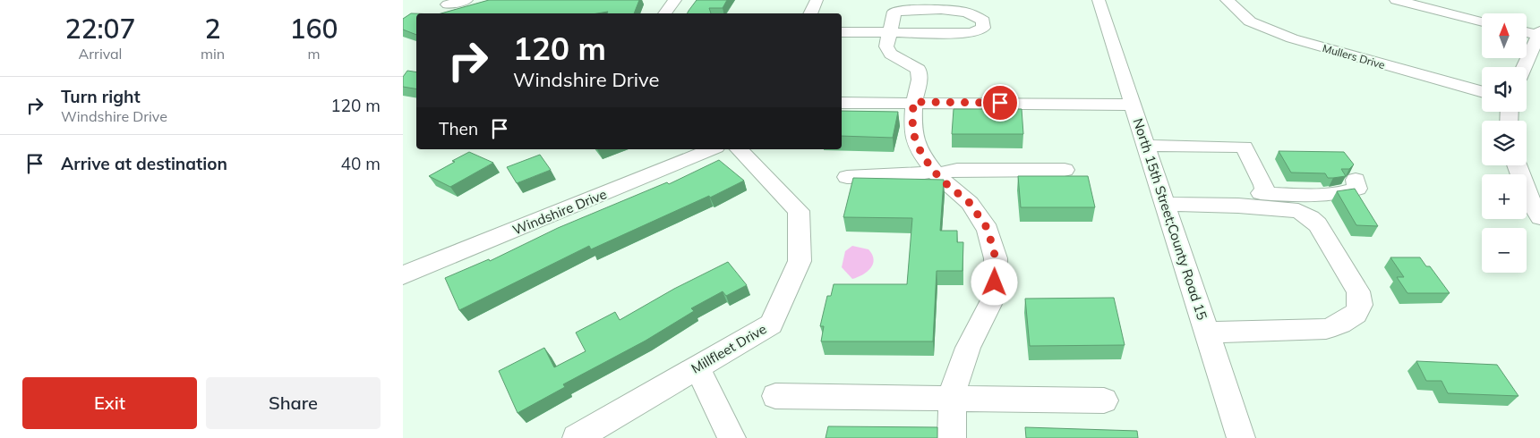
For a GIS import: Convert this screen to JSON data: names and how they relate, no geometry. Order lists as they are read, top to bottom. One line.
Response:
{"streets":{"street":["Mullers Drive","Windshire Drive","North 15th Street;County Road 15","Millfleet Drive"]},"north":"top","page":{"eta":["22:07","Arrival","2","min","160","m"],"map_buttons":["+","−"],"turn":["120 m","Windshire Drive"],"list":[{"name":"Turn right","note":"Windshire Drive","value":"120 m"},{"name":"Arrive at destination","value":"40 m"}],"then":"Then","buttons":["Exit","Share"]}}
